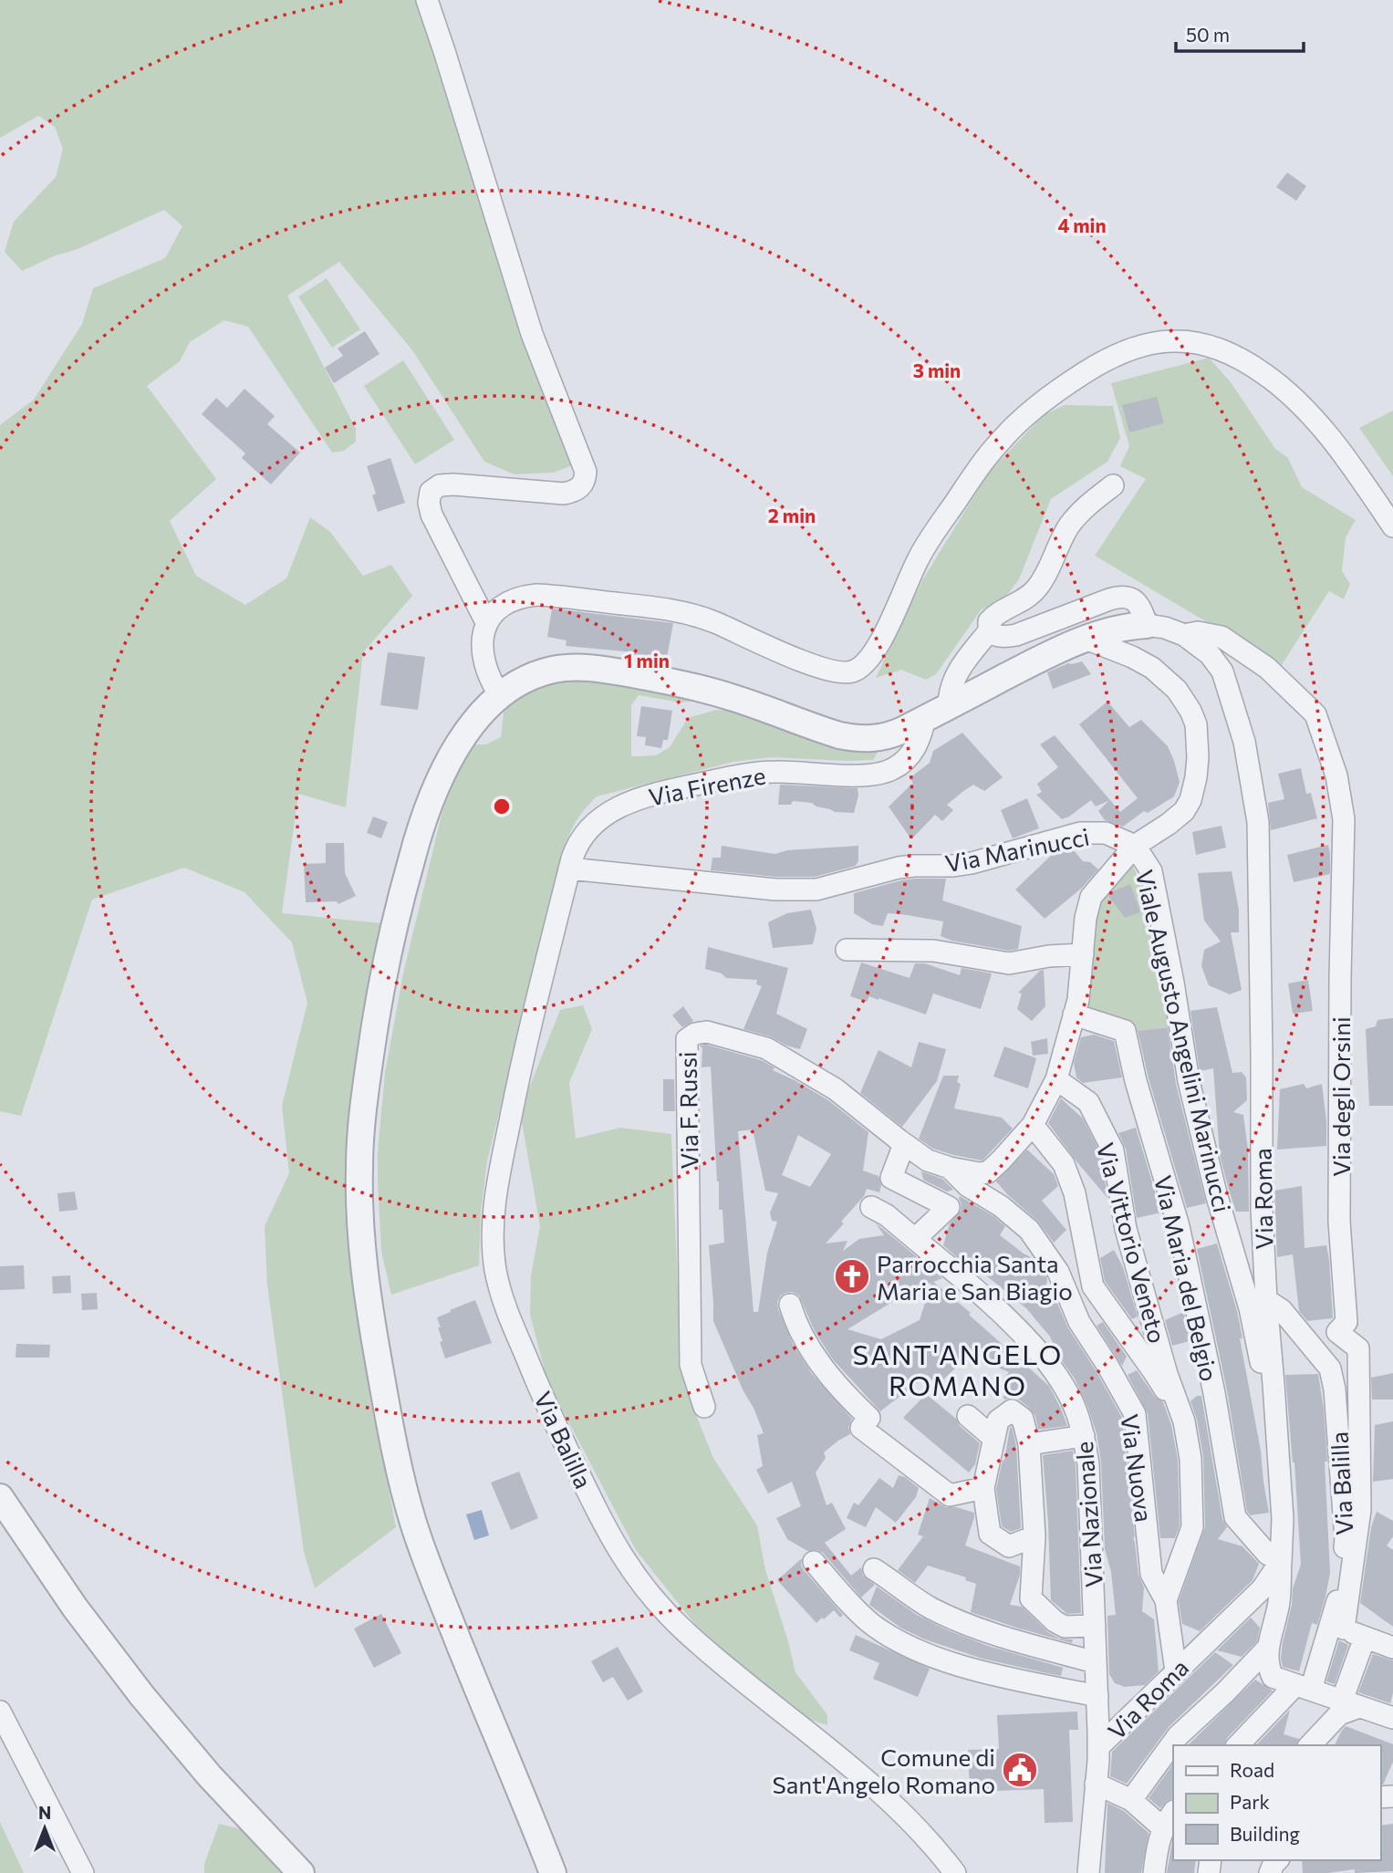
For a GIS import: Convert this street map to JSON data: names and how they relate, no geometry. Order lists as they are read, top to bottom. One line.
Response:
{"streets":{"street":["Via Firenze","Via Marinucci","Viale Augusto Angelini Marinucci","Via degli Orsini","Via F. Russi","Via Roma","Via Vittorio Veneto","Via Maria del Belgio","Via Balilla","Via Nuova","Via Nazionale"]},"crossings":[["Via Firenze","Via Marinucci"],["Via Firenze","Via Balilla"],["Via Marinucci","Viale Augusto Angelini Marinucci"],["Via Marinucci","Via Balilla"],["Viale Augusto Angelini Marinucci","Via Roma"],["Via degli Orsini","Via Roma"],["Via degli Orsini","Via Balilla"],["Via F. Russi","Via Nuova"],["Via Roma","Via Maria del Belgio"],["Via Roma","Via Balilla"],["Via Roma","Via Nazionale"]],"districts":["SANT'ANGELO ROMANO"],"places":{"church":["Parrocchia Santa Maria e San Biagio"],"public building":["Comune di Sant'Angelo Romano"]},"legend":["Road","Park","Building"],"scale_bar":"50 m","north":"top","rings":["4 min","3 min","2 min","1 min"]}
